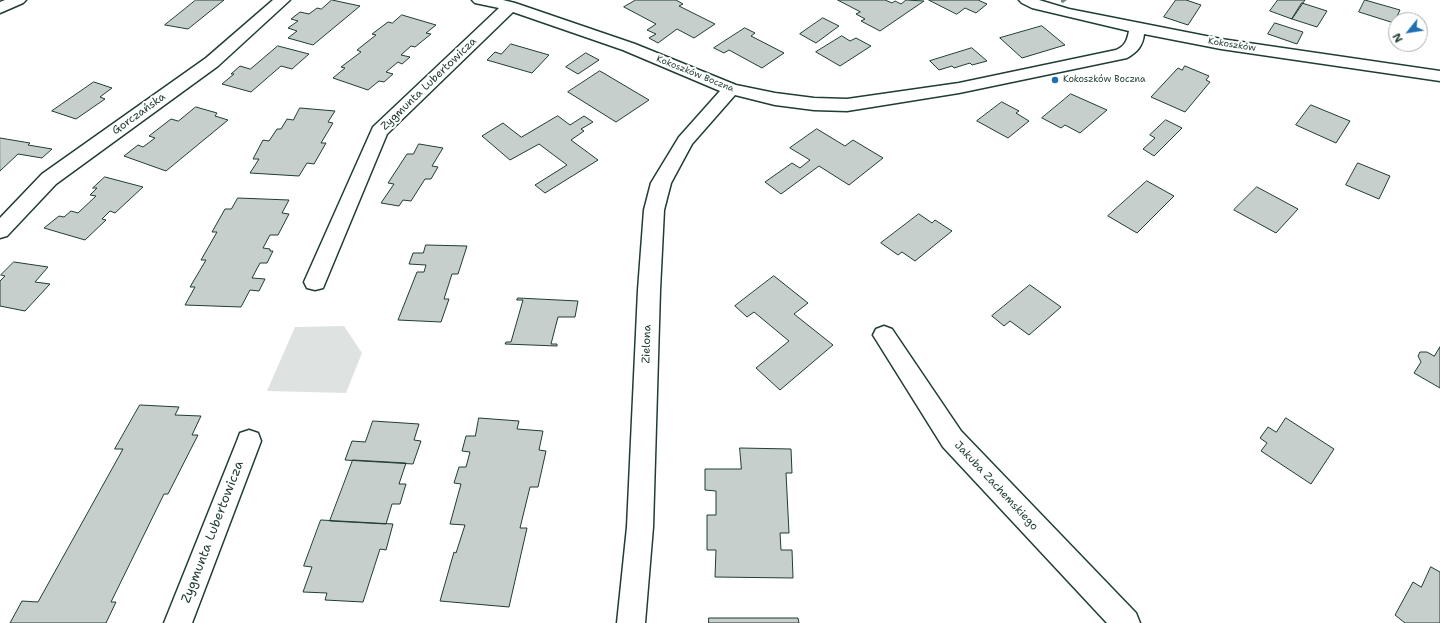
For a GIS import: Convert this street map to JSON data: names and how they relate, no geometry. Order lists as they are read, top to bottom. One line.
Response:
{"streets":{"street":["Kokoszków","Kokoszków Boczna","Zygmunta Lubertowicza","Gorczańska","Zielona","Jakuba Zachemskiego"]},"crossings":[["Kokoszków","Kokoszków Boczna"],["Kokoszków Boczna","Zygmunta Lubertowicza"],["Kokoszków Boczna","Zielona"]],"places":["Kokoszków Boczna"],"north":"bottom left"}
